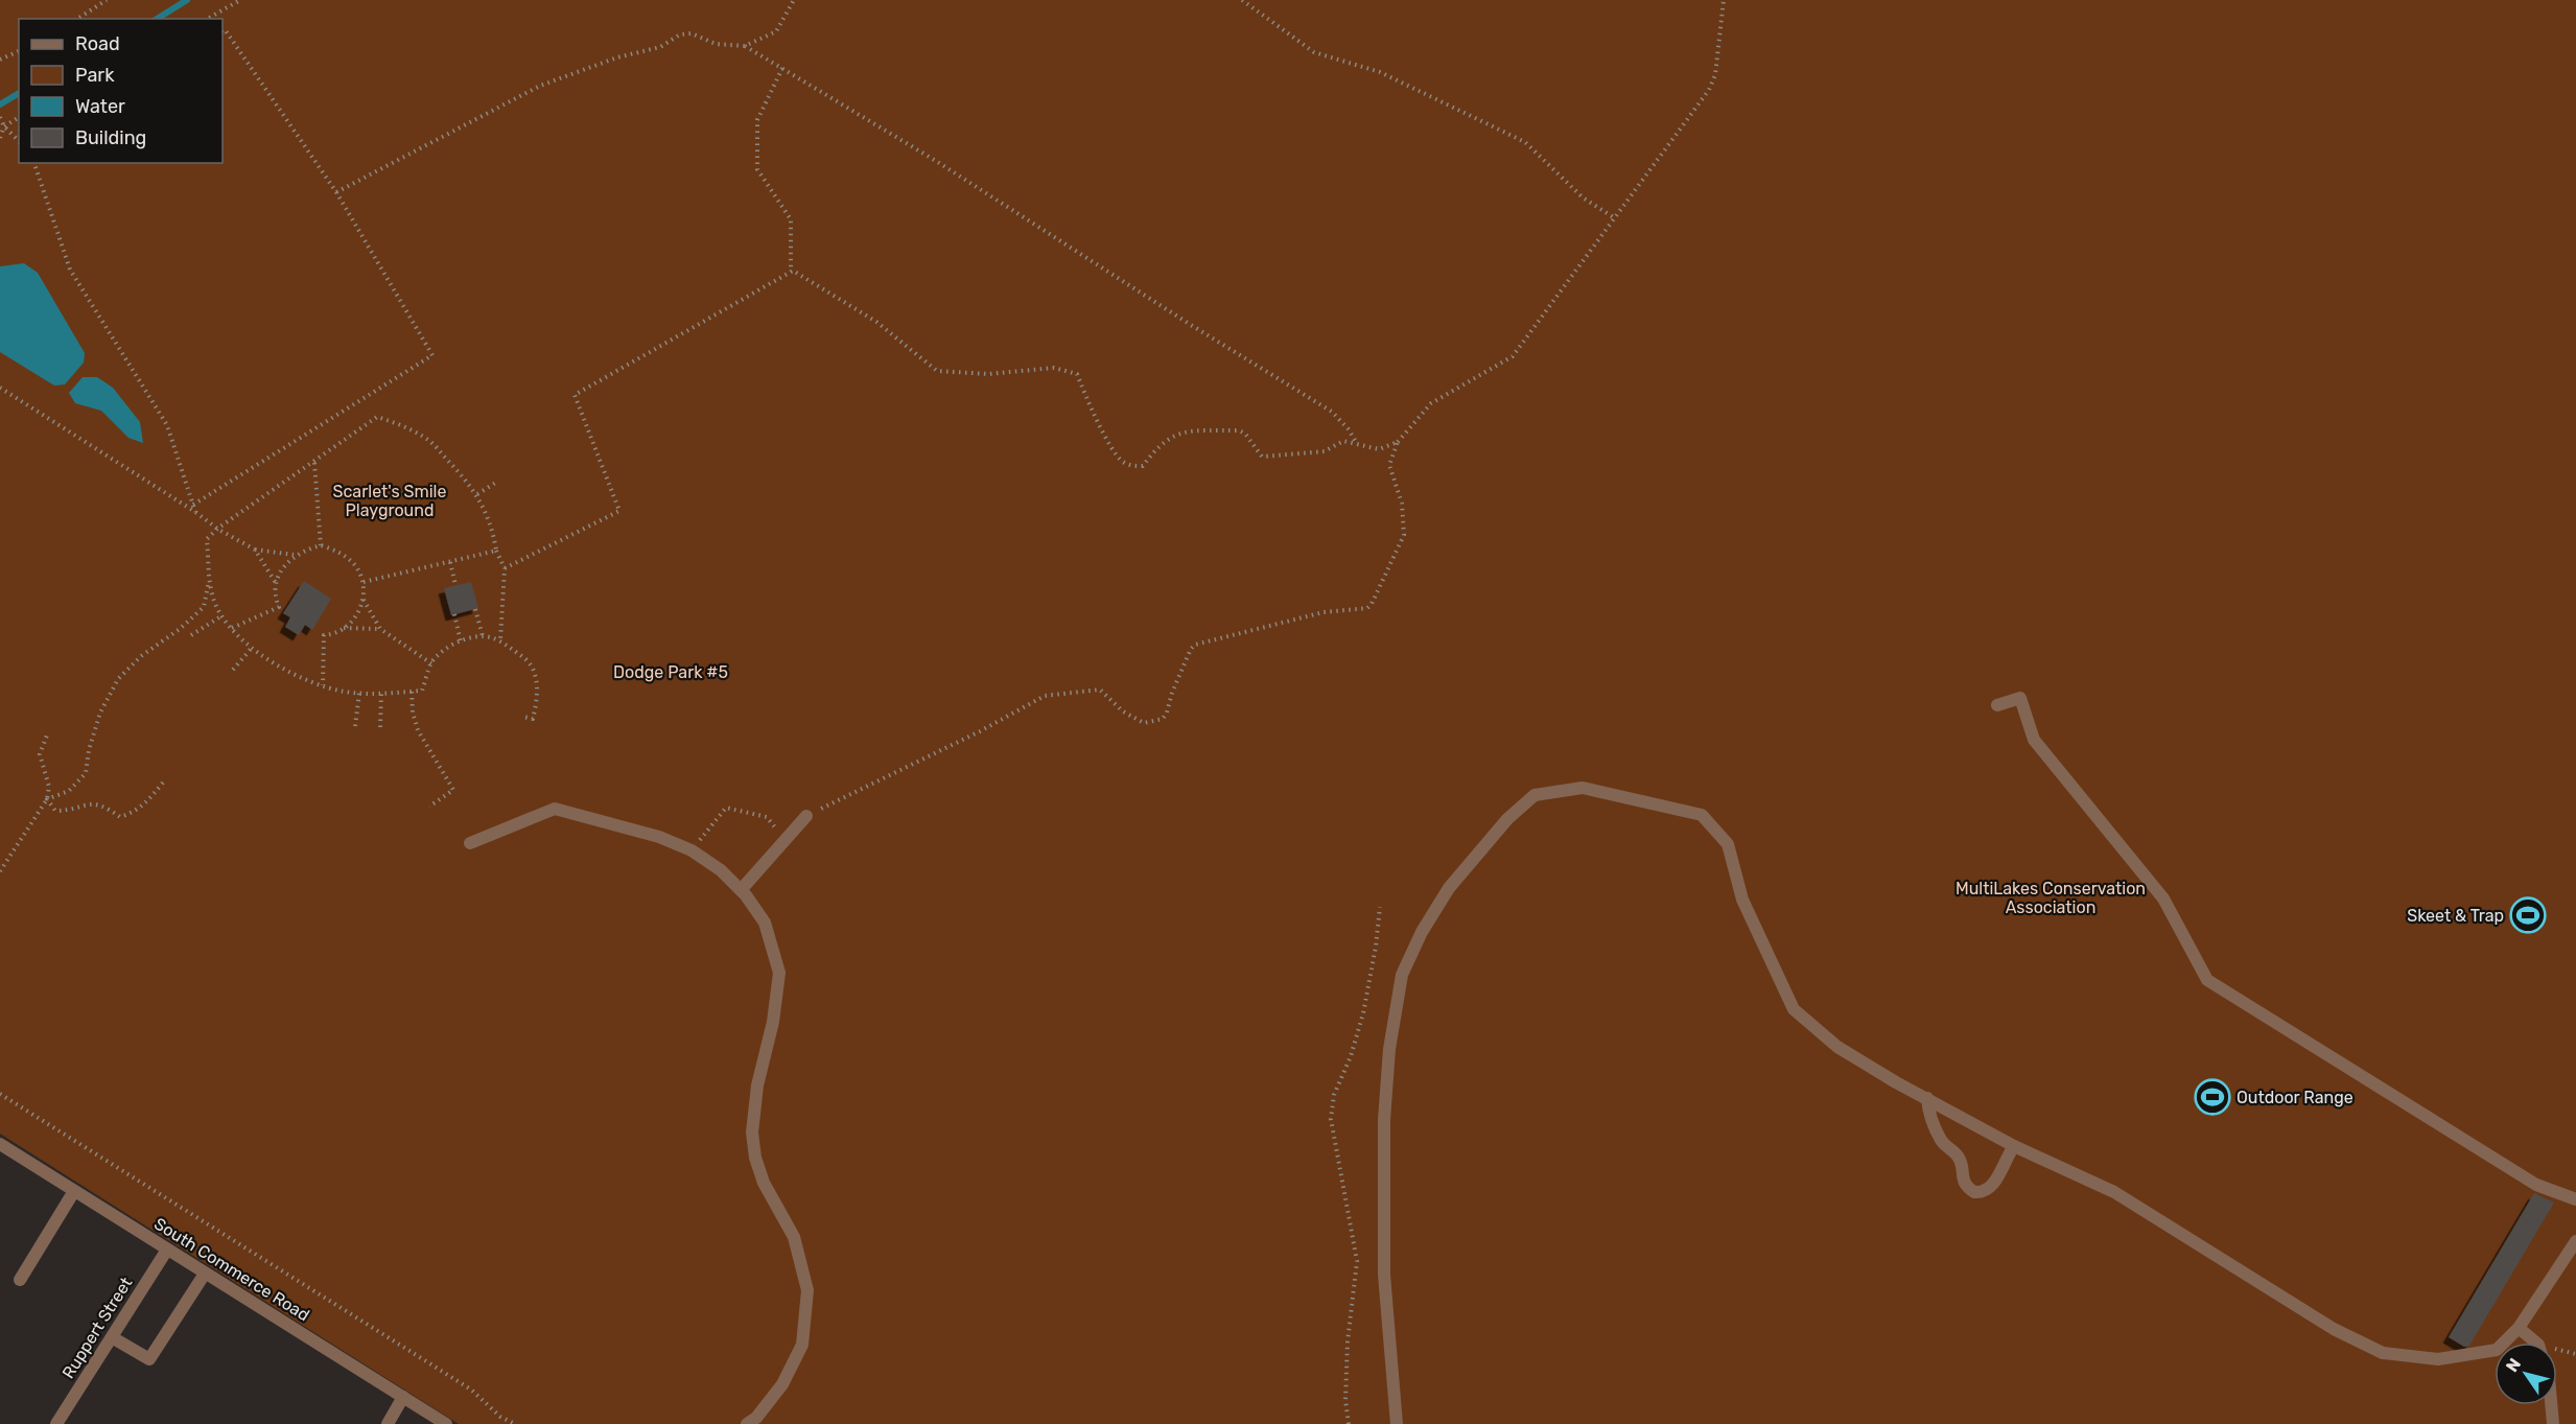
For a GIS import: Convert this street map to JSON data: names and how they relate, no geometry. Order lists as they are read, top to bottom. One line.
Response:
{"streets":{"street":["South Commerce Road","Ruppert Street"]},"crossings":[["South Commerce Road","Ruppert Street"]],"parks":["Scarlet's Smile Playground","Dodge Park #5","MultiLakes Conservation Association"],"places":{"sports":["Skeet & Trap","Outdoor Range"]},"legend":["Road","Park","Water","Building"],"north":"top left"}
